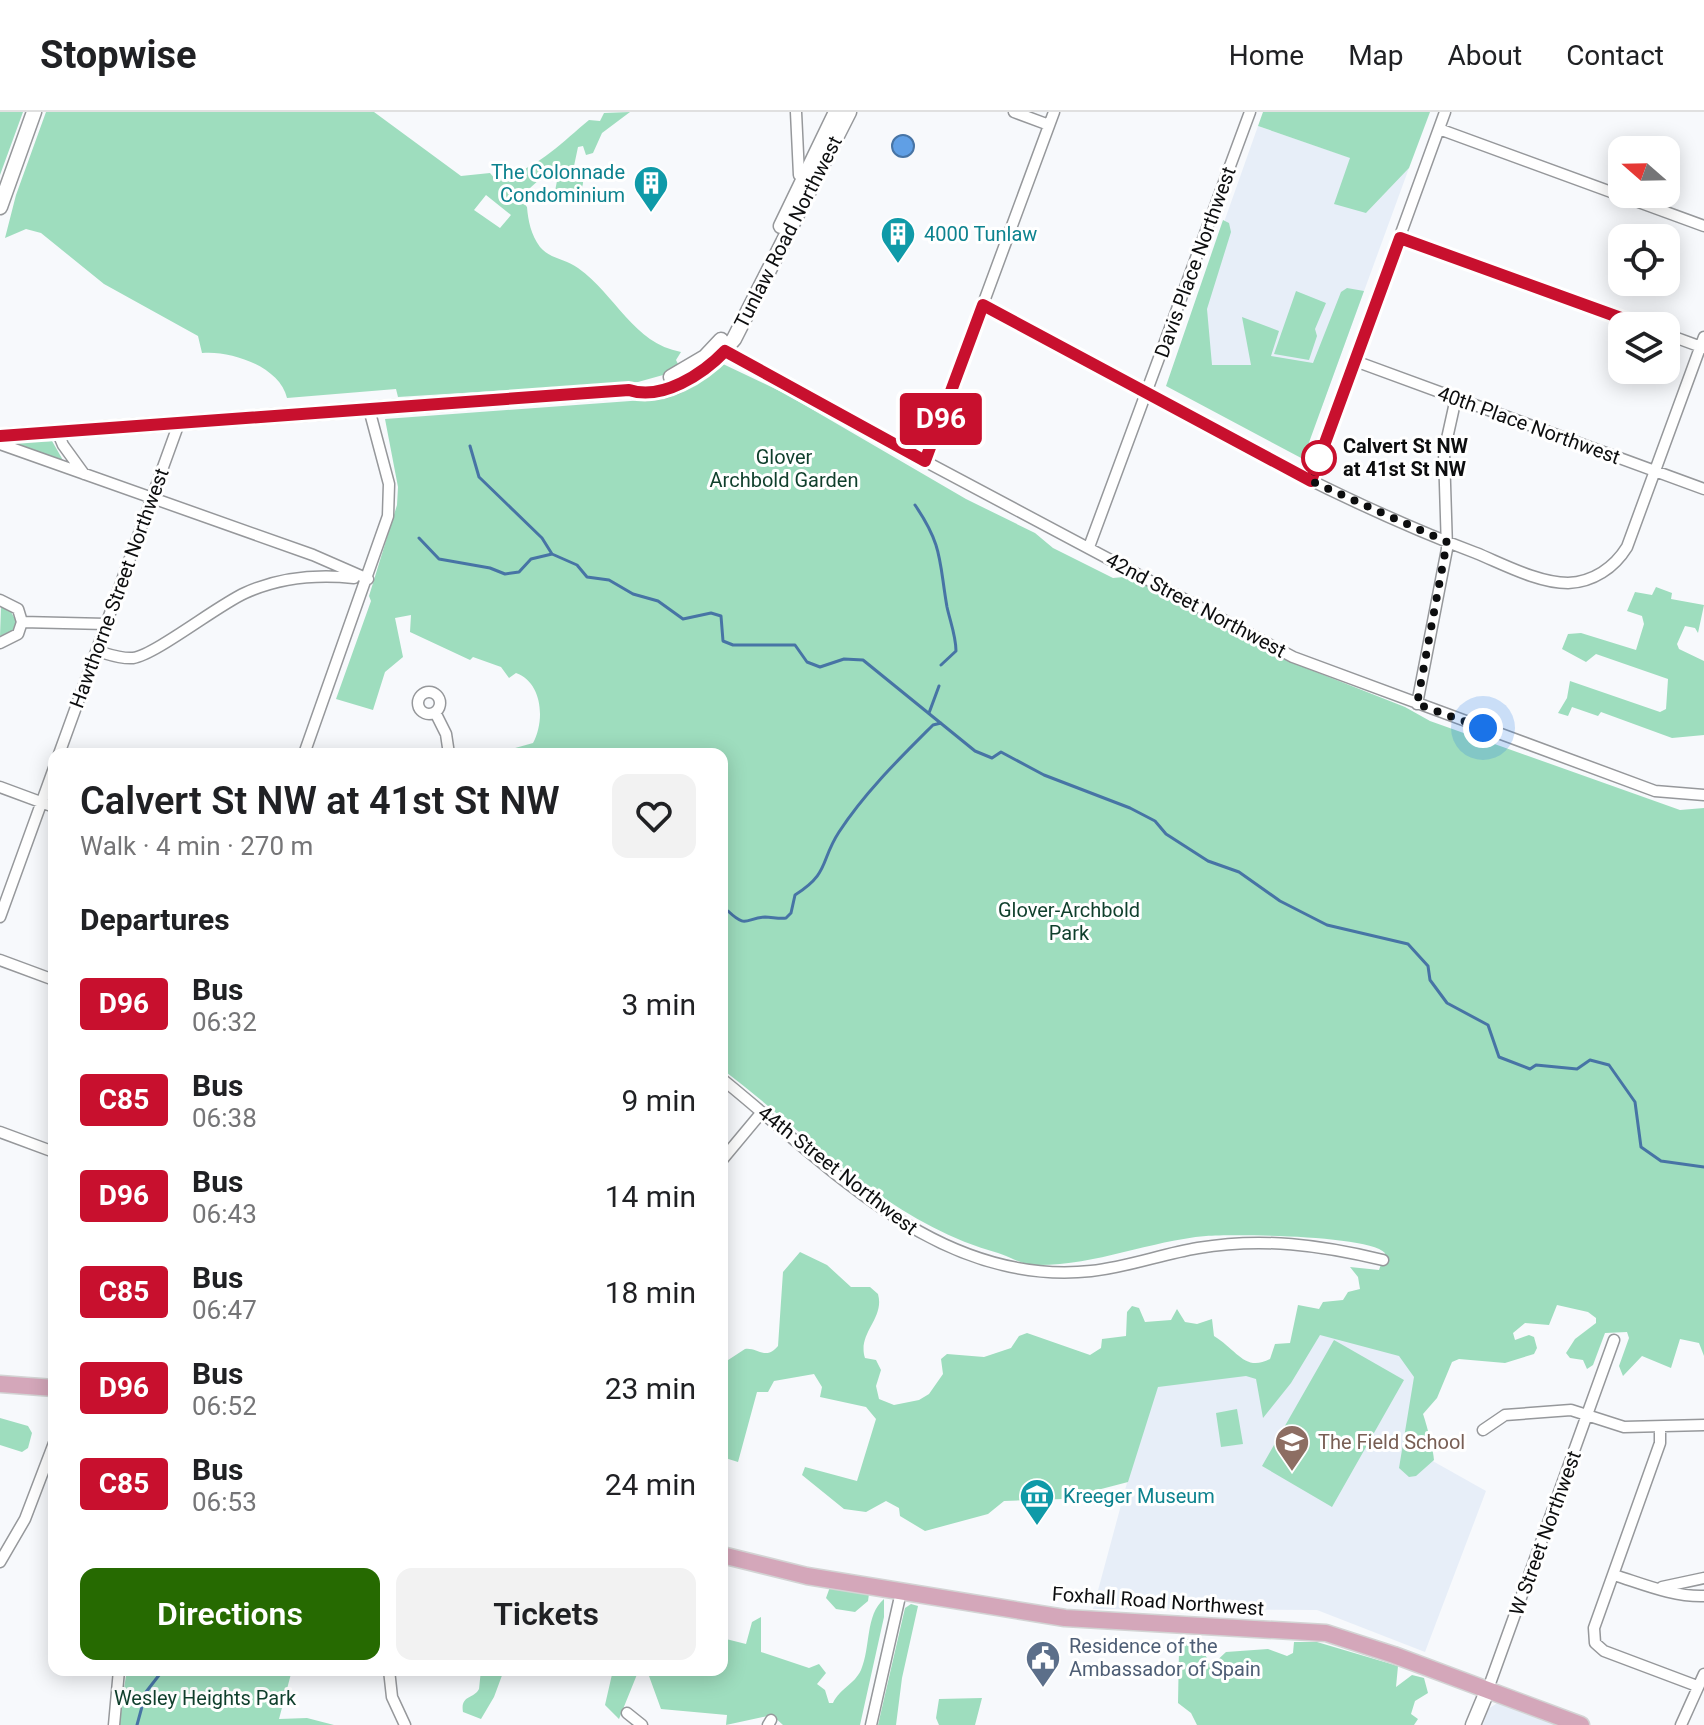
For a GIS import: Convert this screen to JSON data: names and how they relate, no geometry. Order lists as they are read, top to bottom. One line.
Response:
{"streets":{"main road":["Foxhall Road Northwest"],"street":["Tunlaw Road Northwest","Davis Place Northwest","40th Place Northwest","Hawthorne Street Northwest","42nd Street Northwest","44th Street Northwest","W Street Northwest"]},"crossings":[["Tunlaw Road Northwest","Hawthorne Street Northwest"],["Tunlaw Road Northwest","42nd Street Northwest"],["Davis Place Northwest","42nd Street Northwest"],["W Street Northwest","Foxhall Road Northwest"]],"parks":["Glover Archbold Garden","Glover-Archbold Park","Wesley Heights Park"],"places":{"building":["The Colonnade Condominium","4000 Tunlaw"],"other":["Calvert St NW at 41st St NW"],"school or university":["The Field School"],"museum":["Kreeger Museum"],"public building":["Residence of the Ambassador of Spain"]},"lines":["bus line D96"],"north":"left","page":{"header":"Stopwise","nav":["Home","Map","About","Contact"],"on_map":"D96","heading":[["Calvert St NW at 41st St NW","Walk · 4 min · 270 m"],"Departures"],"list":[{"mark":"D96","name":"Bus","note":"06:32","value":"3 min"},{"mark":"C85","name":"Bus","note":"06:38","value":"9 min"},{"mark":"D96","name":"Bus","note":"06:43","value":"14 min"},{"mark":"C85","name":"Bus","note":"06:47","value":"18 min"},{"mark":"D96","name":"Bus","note":"06:52","value":"23 min"},{"mark":"C85","name":"Bus","note":"06:53","value":"24 min"}],"buttons":["Directions","Tickets"]}}
